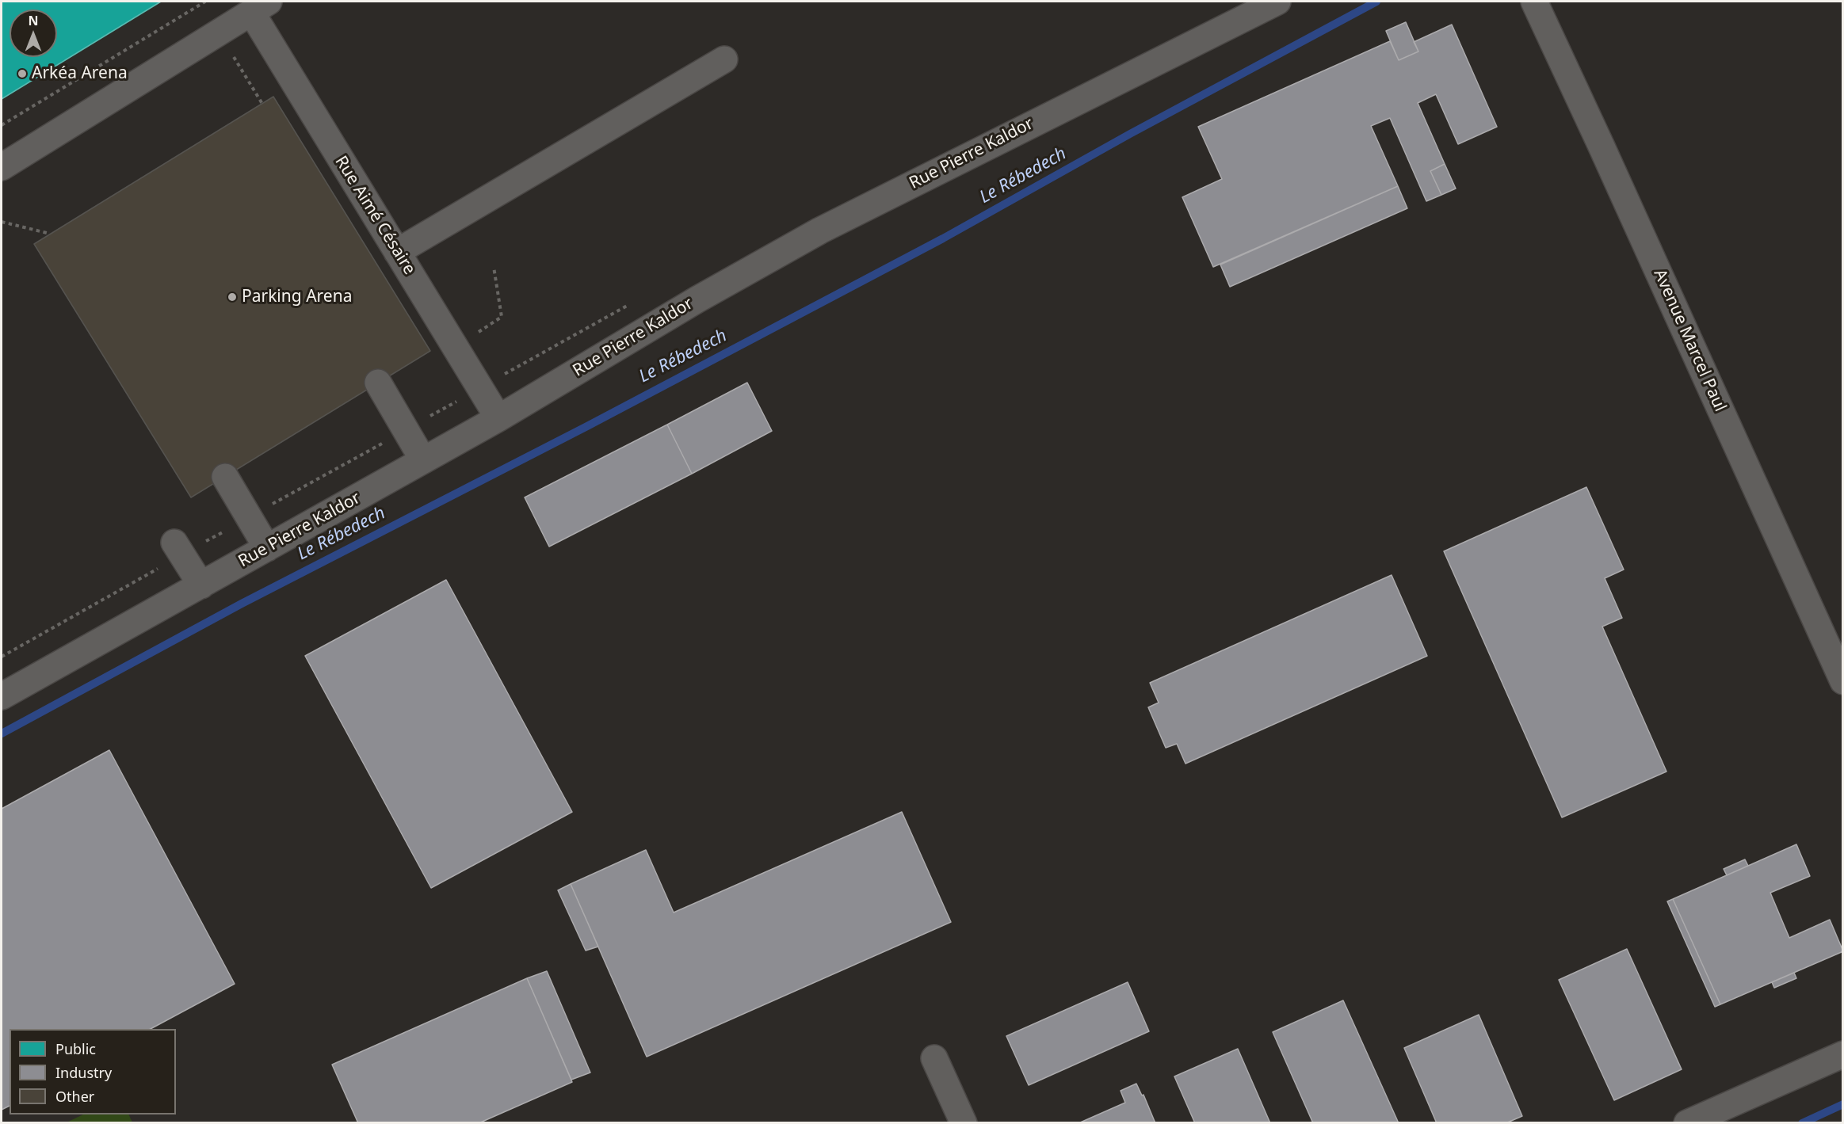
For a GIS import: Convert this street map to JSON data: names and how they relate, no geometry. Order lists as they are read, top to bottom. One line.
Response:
{"streets":{"street":["Rue Pierre Kaldor","Rue Aimé Césaire","Avenue Marcel Paul"]},"crossings":[["Rue Pierre Kaldor","Rue Aimé Césaire"]],"water":["Le Rébedech"],"places":["Arkéa Arena","Parking Arena"],"legend":["Public","Industry","Other"],"north":"top"}
